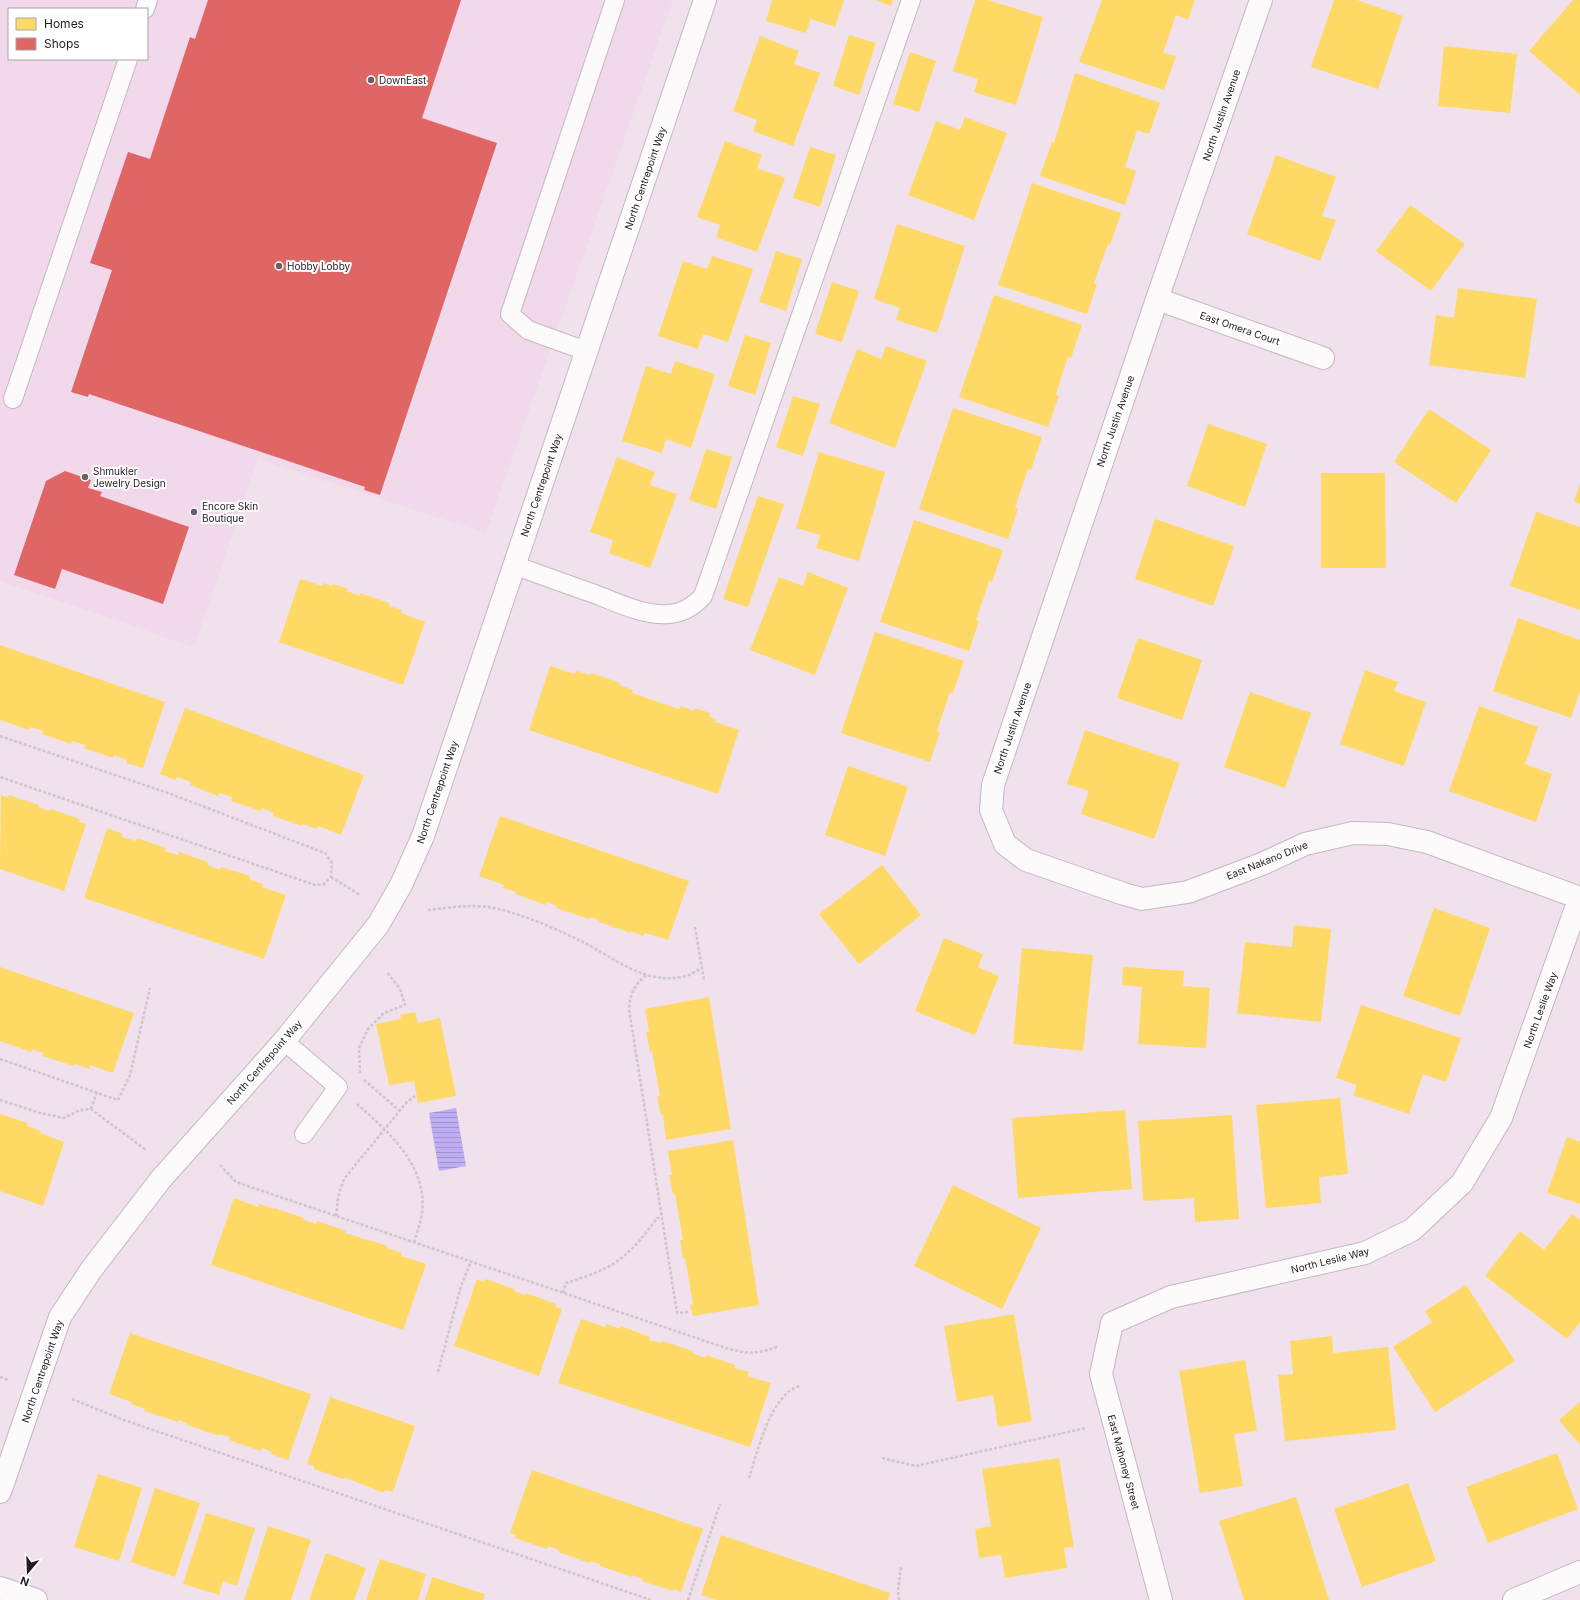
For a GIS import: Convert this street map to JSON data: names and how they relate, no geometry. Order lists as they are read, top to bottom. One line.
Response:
{"streets":{"street":["North Justin Avenue","North Centrepoint Way","East Omera Court","East Nakano Drive","North Leslie Way","East Mahoney Street"]},"crossings":[["North Justin Avenue","East Omera Court"],["North Justin Avenue","East Nakano Drive"],["East Nakano Drive","North Leslie Way"],["North Leslie Way","East Mahoney Street"]],"places":["DownEast","Hobby Lobby","Shmukler Jewelry Design","Encore Skin Boutique"],"legend":["Homes","Shops"],"north":"bottom"}
